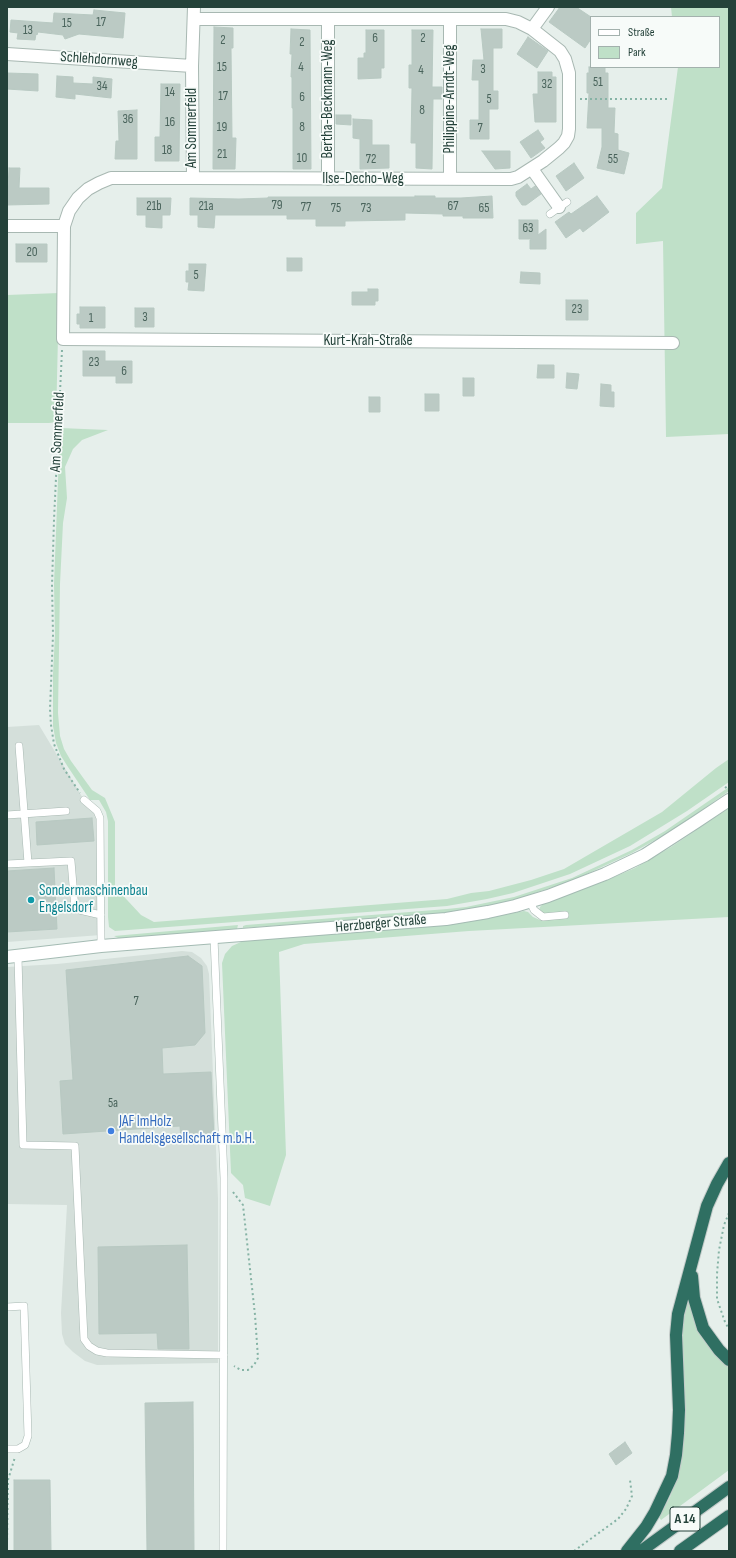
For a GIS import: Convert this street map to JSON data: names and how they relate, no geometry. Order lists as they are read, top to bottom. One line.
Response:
{"streets":{"highway":["A 14"],"street":["Schlehdornweg","Bertha-Beckmann-Weg","Philippine-Arndt-Weg","Am Sommerfeld","Ilse-Decho-Weg","Kurt-Krah-Straße","Herzberger Straße"]},"crossings":[["Schlehdornweg","Am Sommerfeld"],["Bertha-Beckmann-Weg","Ilse-Decho-Weg"],["Philippine-Arndt-Weg","Ilse-Decho-Weg"],["Am Sommerfeld","Ilse-Decho-Weg"],["Am Sommerfeld","Kurt-Krah-Straße"]],"places":["Sondermaschinenbau Engelsdorf","JAF ImHolz Handelsgesellschaft m.b.H."],"house_numbers":["17","15","13","6","2","2","2","15","4","3","4","51","32","34","14","17","6","5","8","36","16","19","8","7","18","21","10","72","55","79","21b","21a","67","77","75","73","65","63","20","5","23","3","1","23","6","7","5a"],"legend":["Straße","Park"]}
